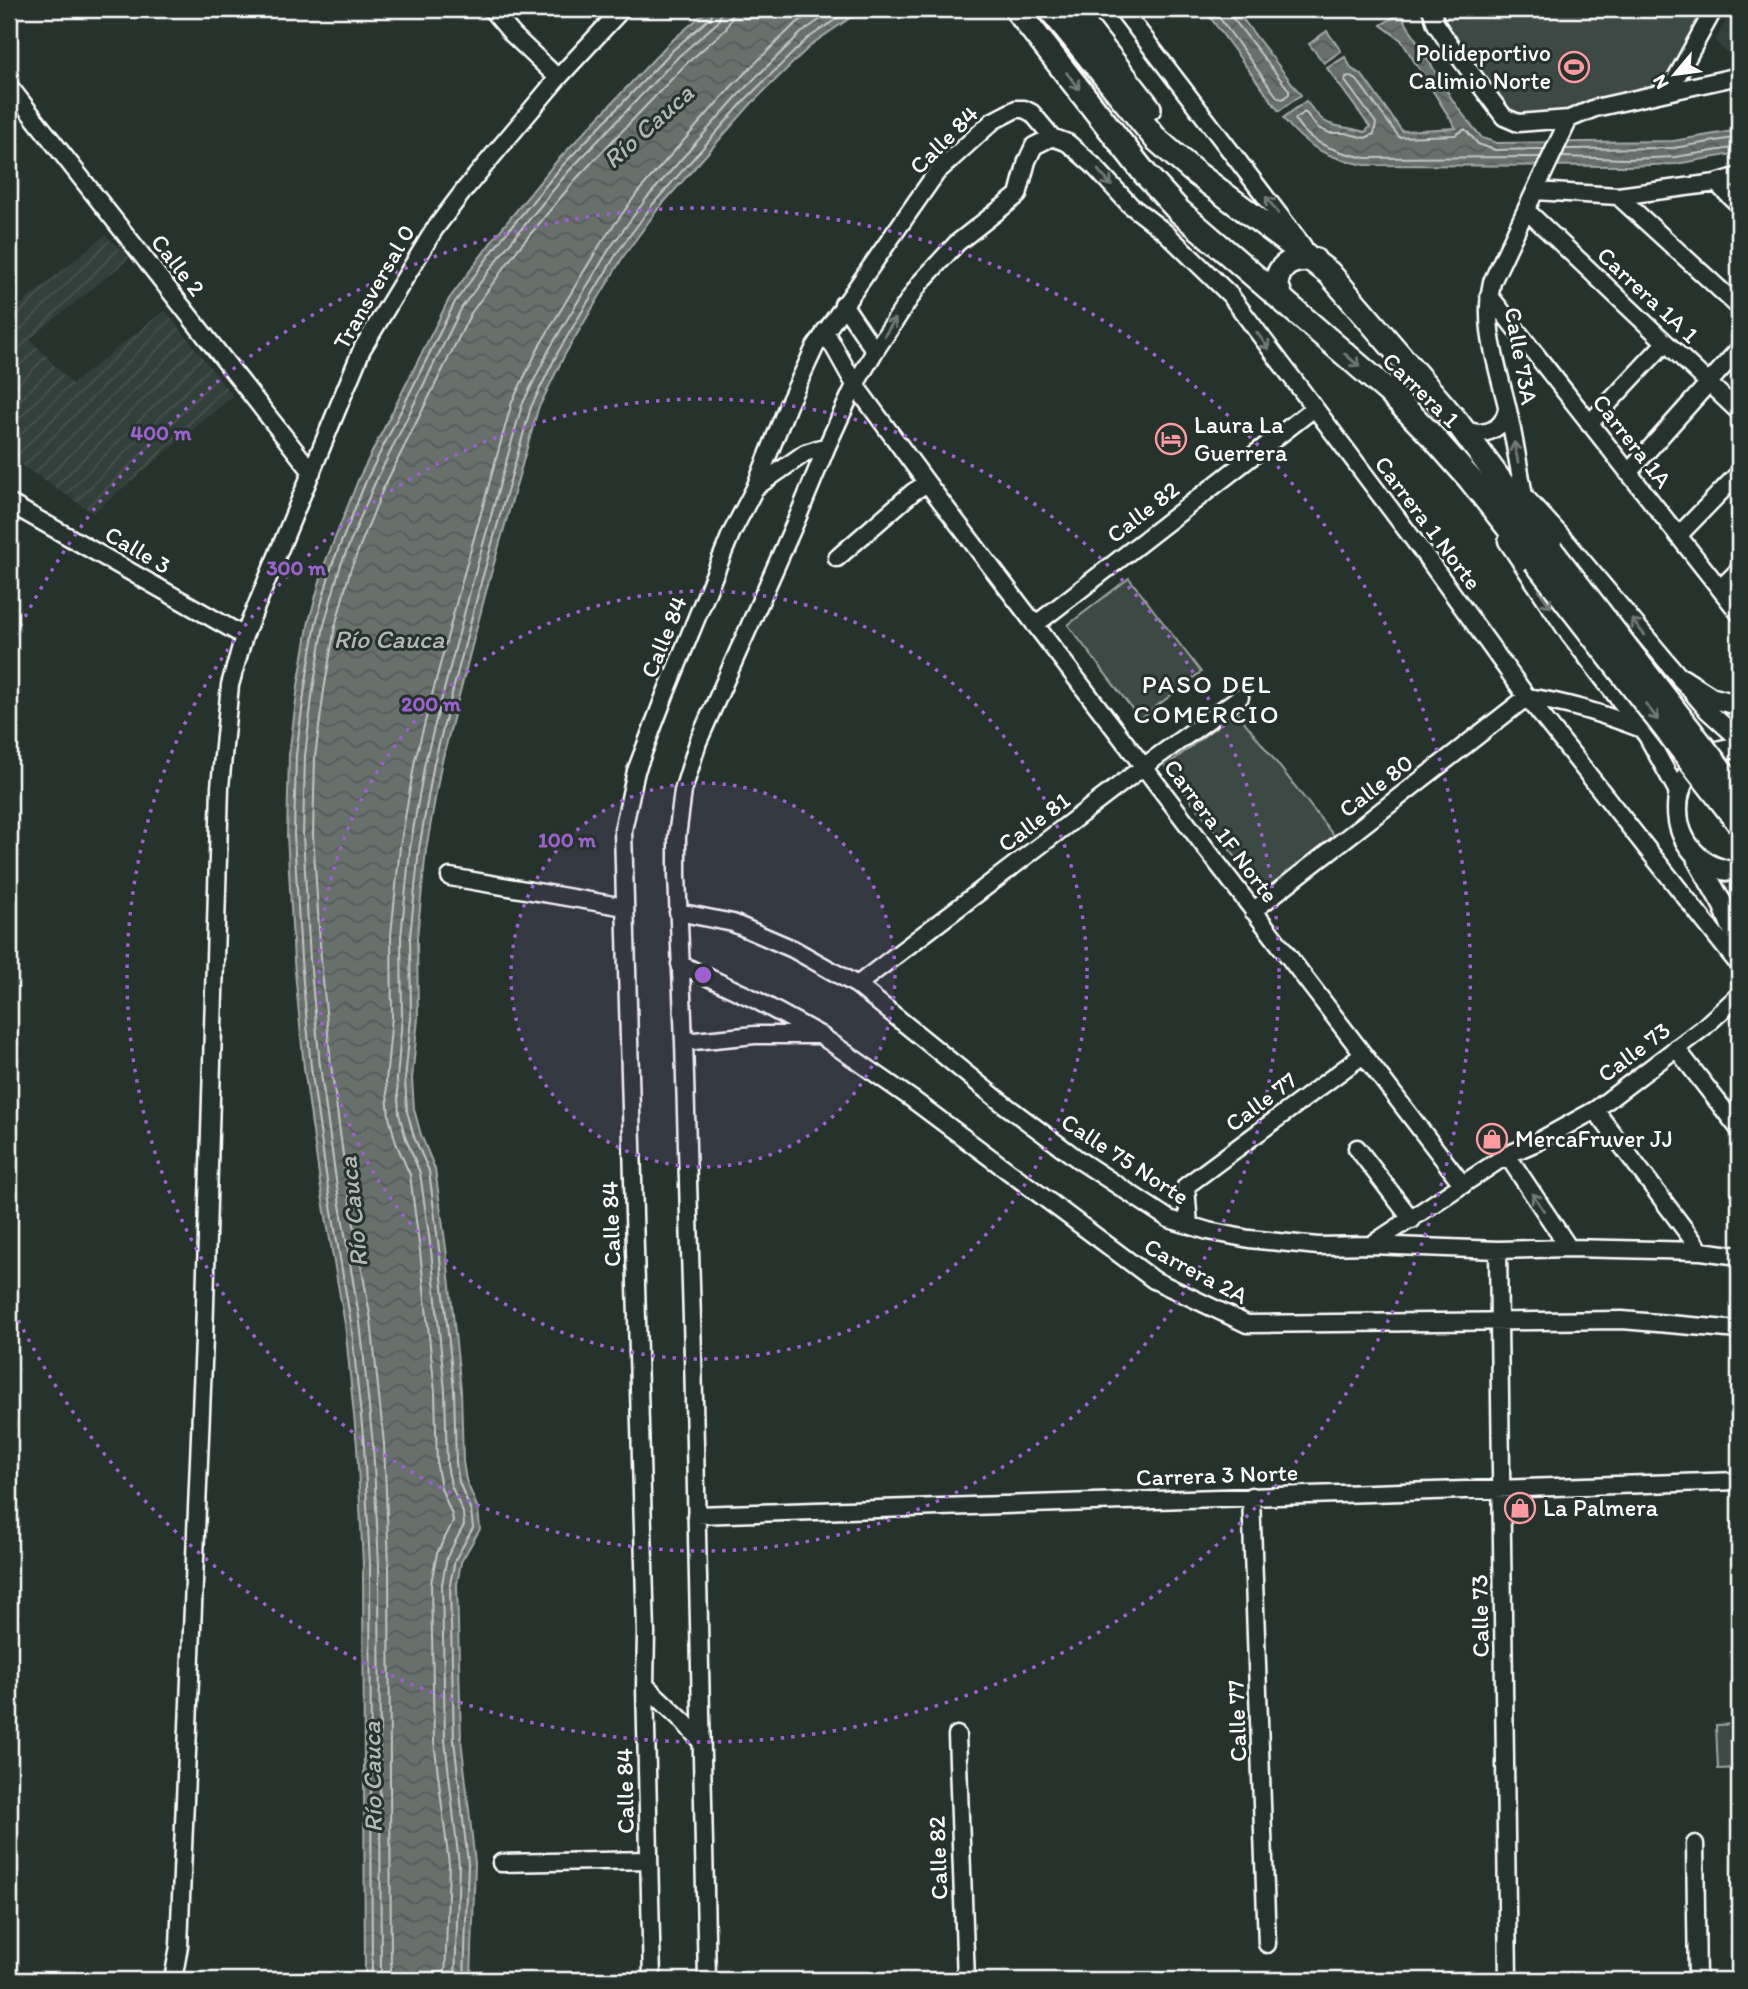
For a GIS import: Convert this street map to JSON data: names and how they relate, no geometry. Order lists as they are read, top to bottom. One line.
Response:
{"streets":{"highway":["Carrera 1"],"street":["Calle 84","Calle 2","Transversal 0","Carrera 1A 1","Calle 73A","Carrera 1A","Calle 82","Carrera 1 Norte","Calle 3","Calle 80","Calle 81","Carrera 1F Norte","Calle 73","Calle 77","Calle 75 Norte","Carrera 2A","Carrera 3 Norte"]},"crossings":[["Calle 84","Carrera 1 Norte"],["Calle 84","Carrera 1F Norte"],["Calle 2","Transversal 0"],["Transversal 0","Calle 3"],["Carrera 1A 1","Calle 73A"],["Calle 73A","Carrera 1A"],["Calle 82","Carrera 1 Norte"],["Calle 82","Carrera 1F Norte"],["Carrera 1 Norte","Calle 80"],["Calle 80","Carrera 1F Norte"],["Calle 81","Carrera 1F Norte"],["Calle 81","Calle 75 Norte"],["Carrera 1F Norte","Calle 73"],["Carrera 1F Norte","Calle 77"],["Calle 73","Calle 75 Norte"],["Calle 73","Carrera 2A"],["Calle 73","Carrera 3 Norte"],["Calle 77","Calle 75 Norte"],["Calle 77","Carrera 3 Norte"]],"districts":["PASO DEL COMERCIO"],"water":["Río Cauca"],"places":{"sports":["Polideportivo Calimio Norte"],"hotel":["Laura La Guerrera"],"shop":["MercaFruver JJ","La Palmera"]},"north":"bottom left","rings":["400 m","300 m","200 m","100 m"]}
